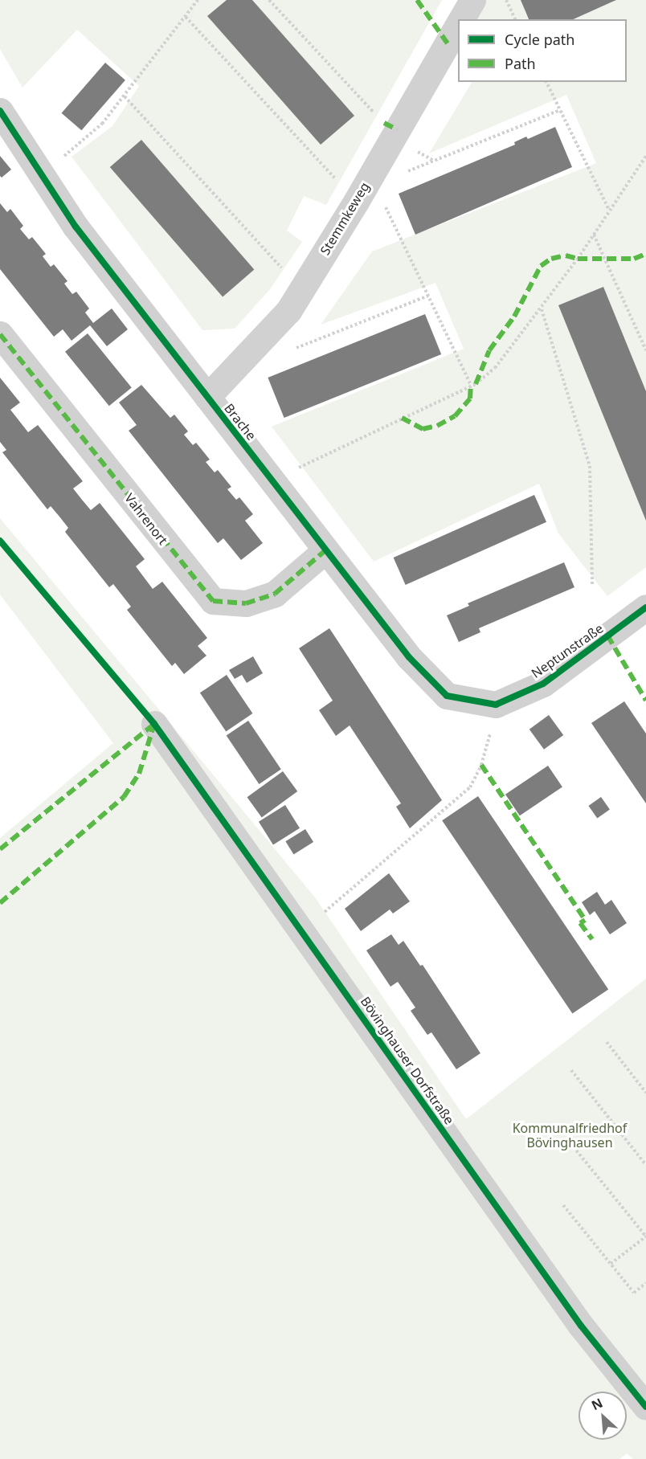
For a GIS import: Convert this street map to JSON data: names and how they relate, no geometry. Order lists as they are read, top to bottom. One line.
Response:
{"streets":{"street":["Stemmkeweg","Brache","Vahrenort","Neptunstraße","Bövinghauser Dorfstraße"]},"crossings":[["Stemmkeweg","Brache"],["Brache","Vahrenort"],["Brache","Neptunstraße"]],"parks":["Kommunalfriedhof Bövinghausen"],"legend":["Cycle path","Path"],"north":"top left"}
